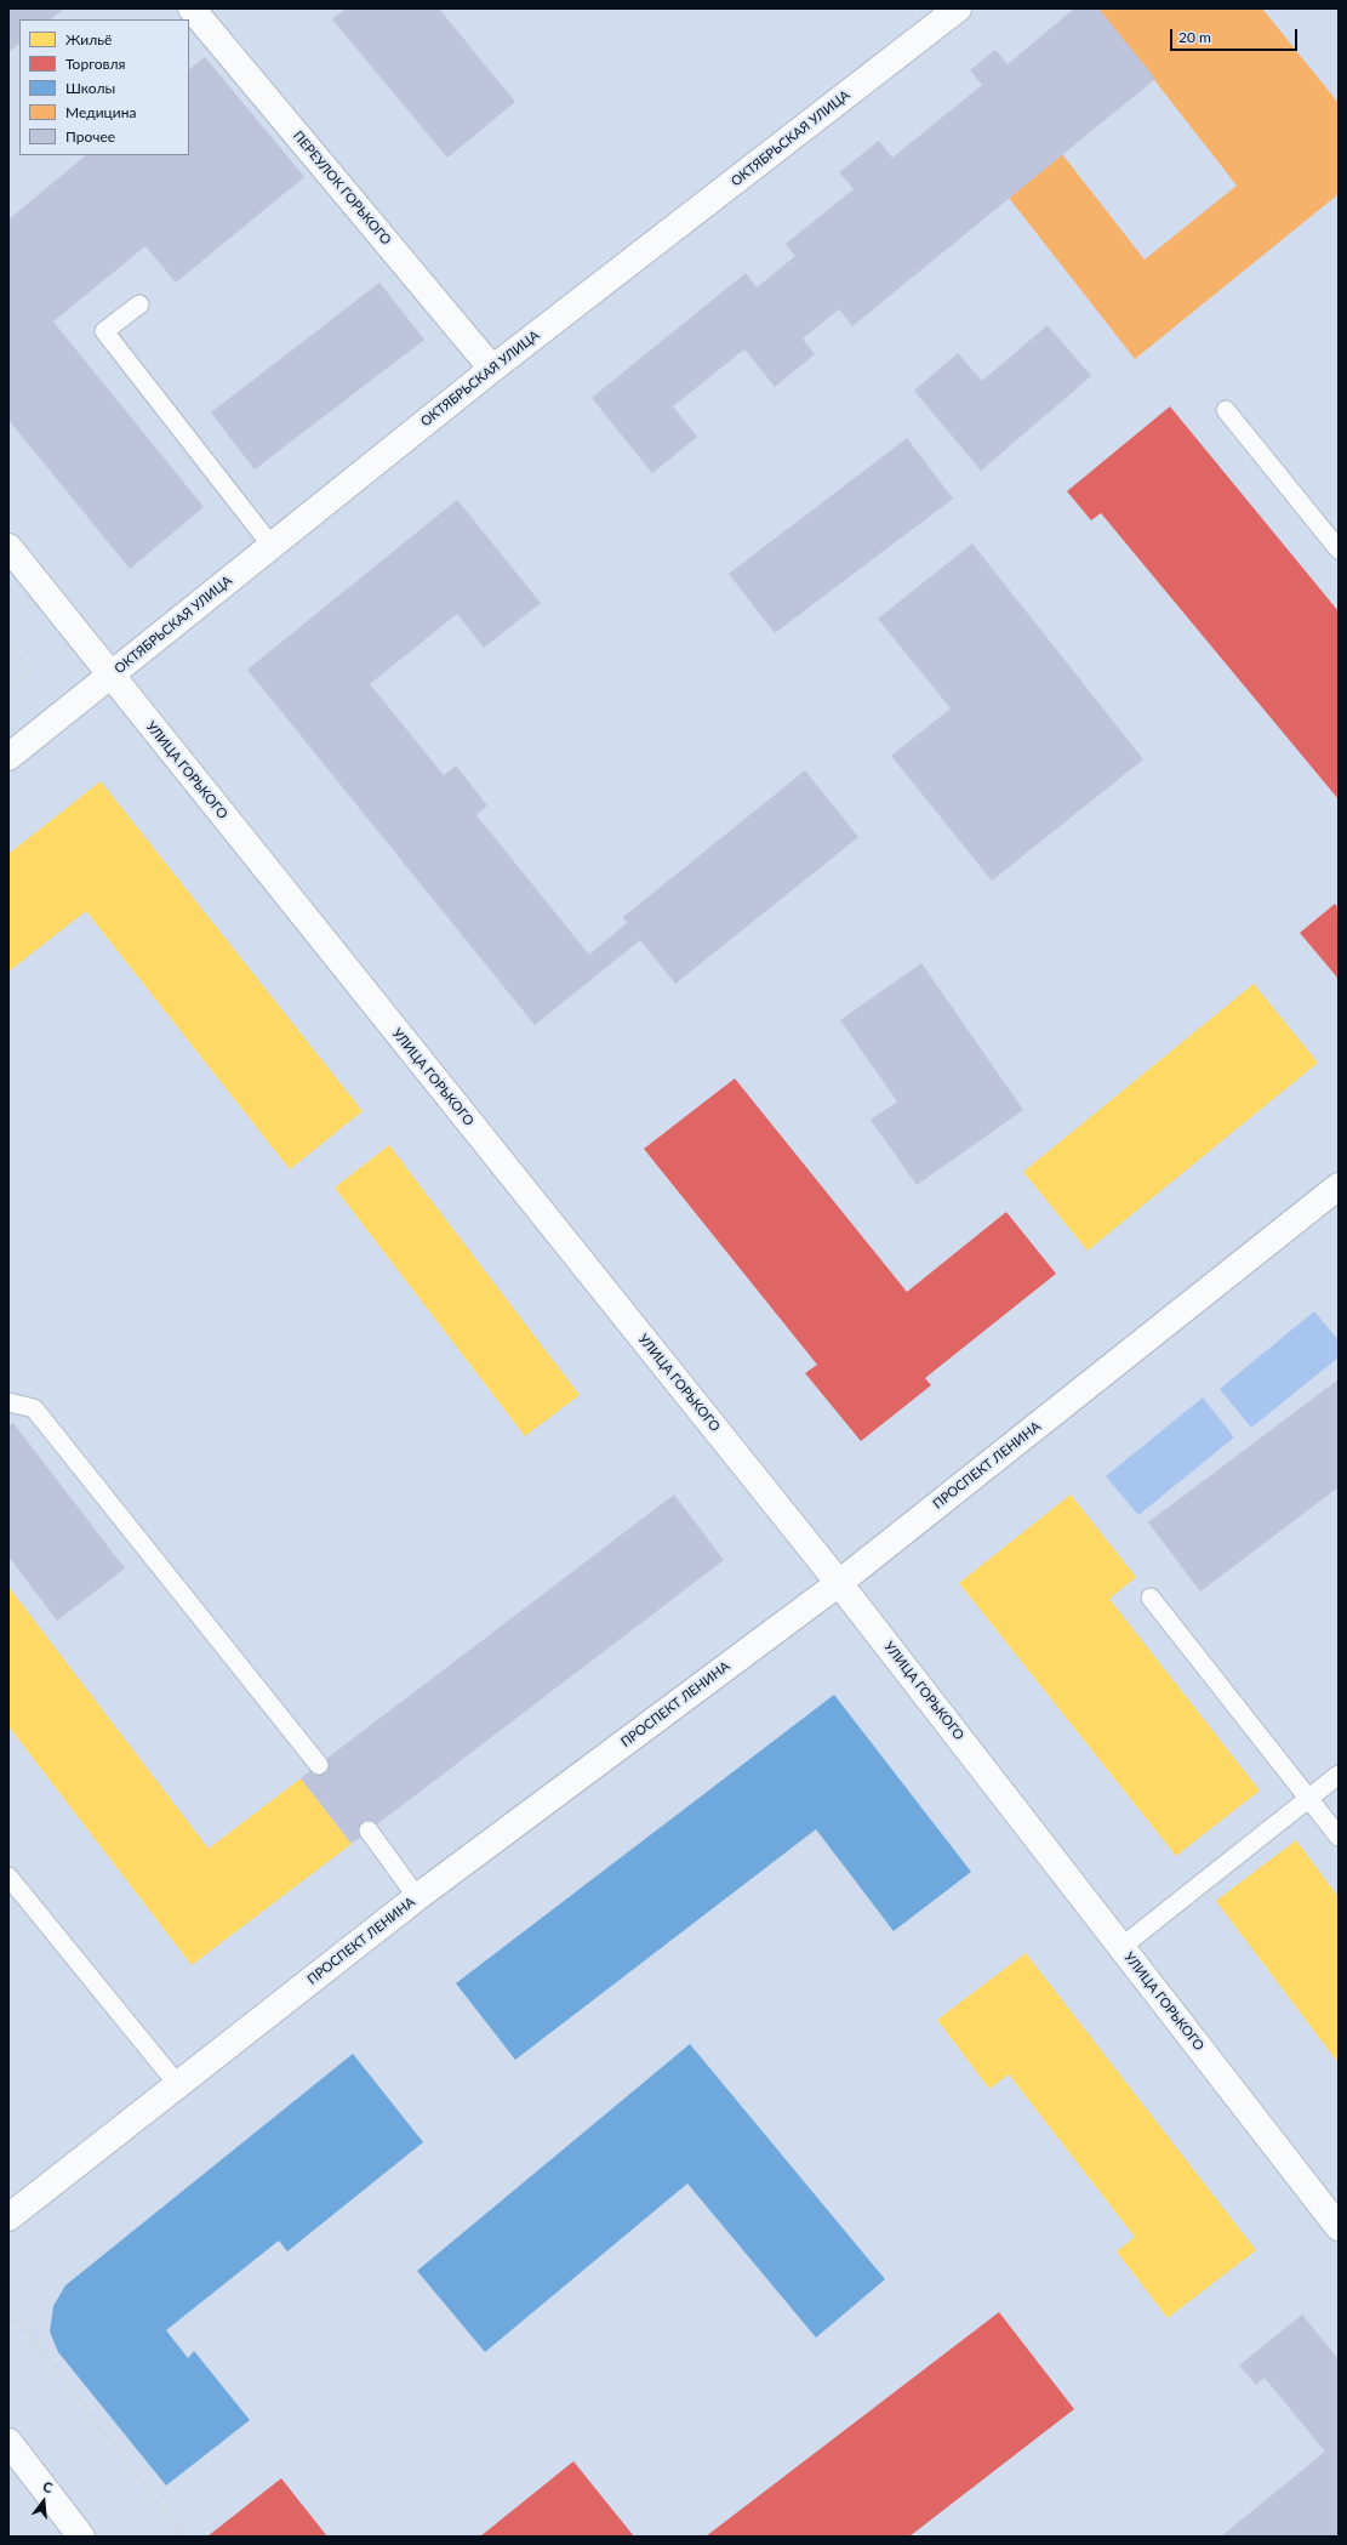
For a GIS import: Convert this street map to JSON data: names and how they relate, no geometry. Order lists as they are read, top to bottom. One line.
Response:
{"streets":{"street":["ОКТЯБРЬСКАЯ УЛИЦА","ПЕРЕУЛОК ГОРЬКОГО","УЛИЦА ГОРЬКОГО","ПРОСПЕКТ ЛЕНИНА"]},"crossings":[["ОКТЯБРЬСКАЯ УЛИЦА","ПЕРЕУЛОК ГОРЬКОГО"],["ОКТЯБРЬСКАЯ УЛИЦА","УЛИЦА ГОРЬКОГО"],["УЛИЦА ГОРЬКОГО","ПРОСПЕКТ ЛЕНИНА"]],"legend":["Жильё","Торговля","Школы","Медицина","Прочее"],"scale_bar":"20 m","north":"top"}
